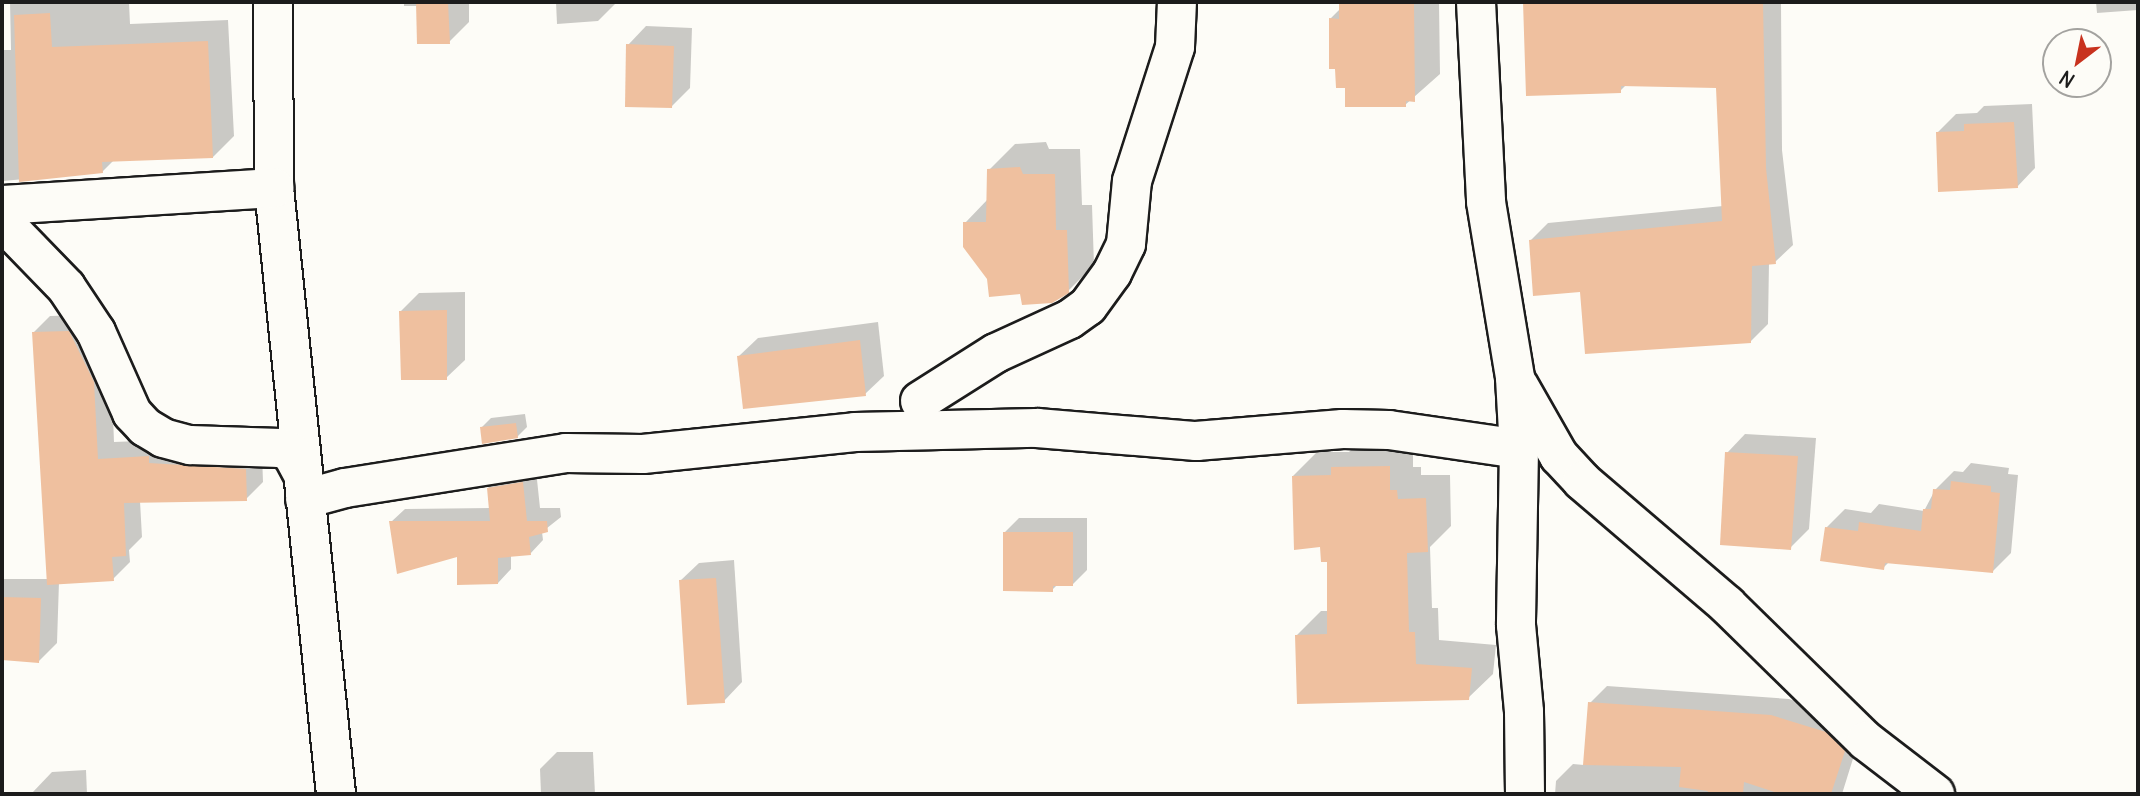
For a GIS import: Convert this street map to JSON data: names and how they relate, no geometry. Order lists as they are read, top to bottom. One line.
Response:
{"north":"bottom left"}
